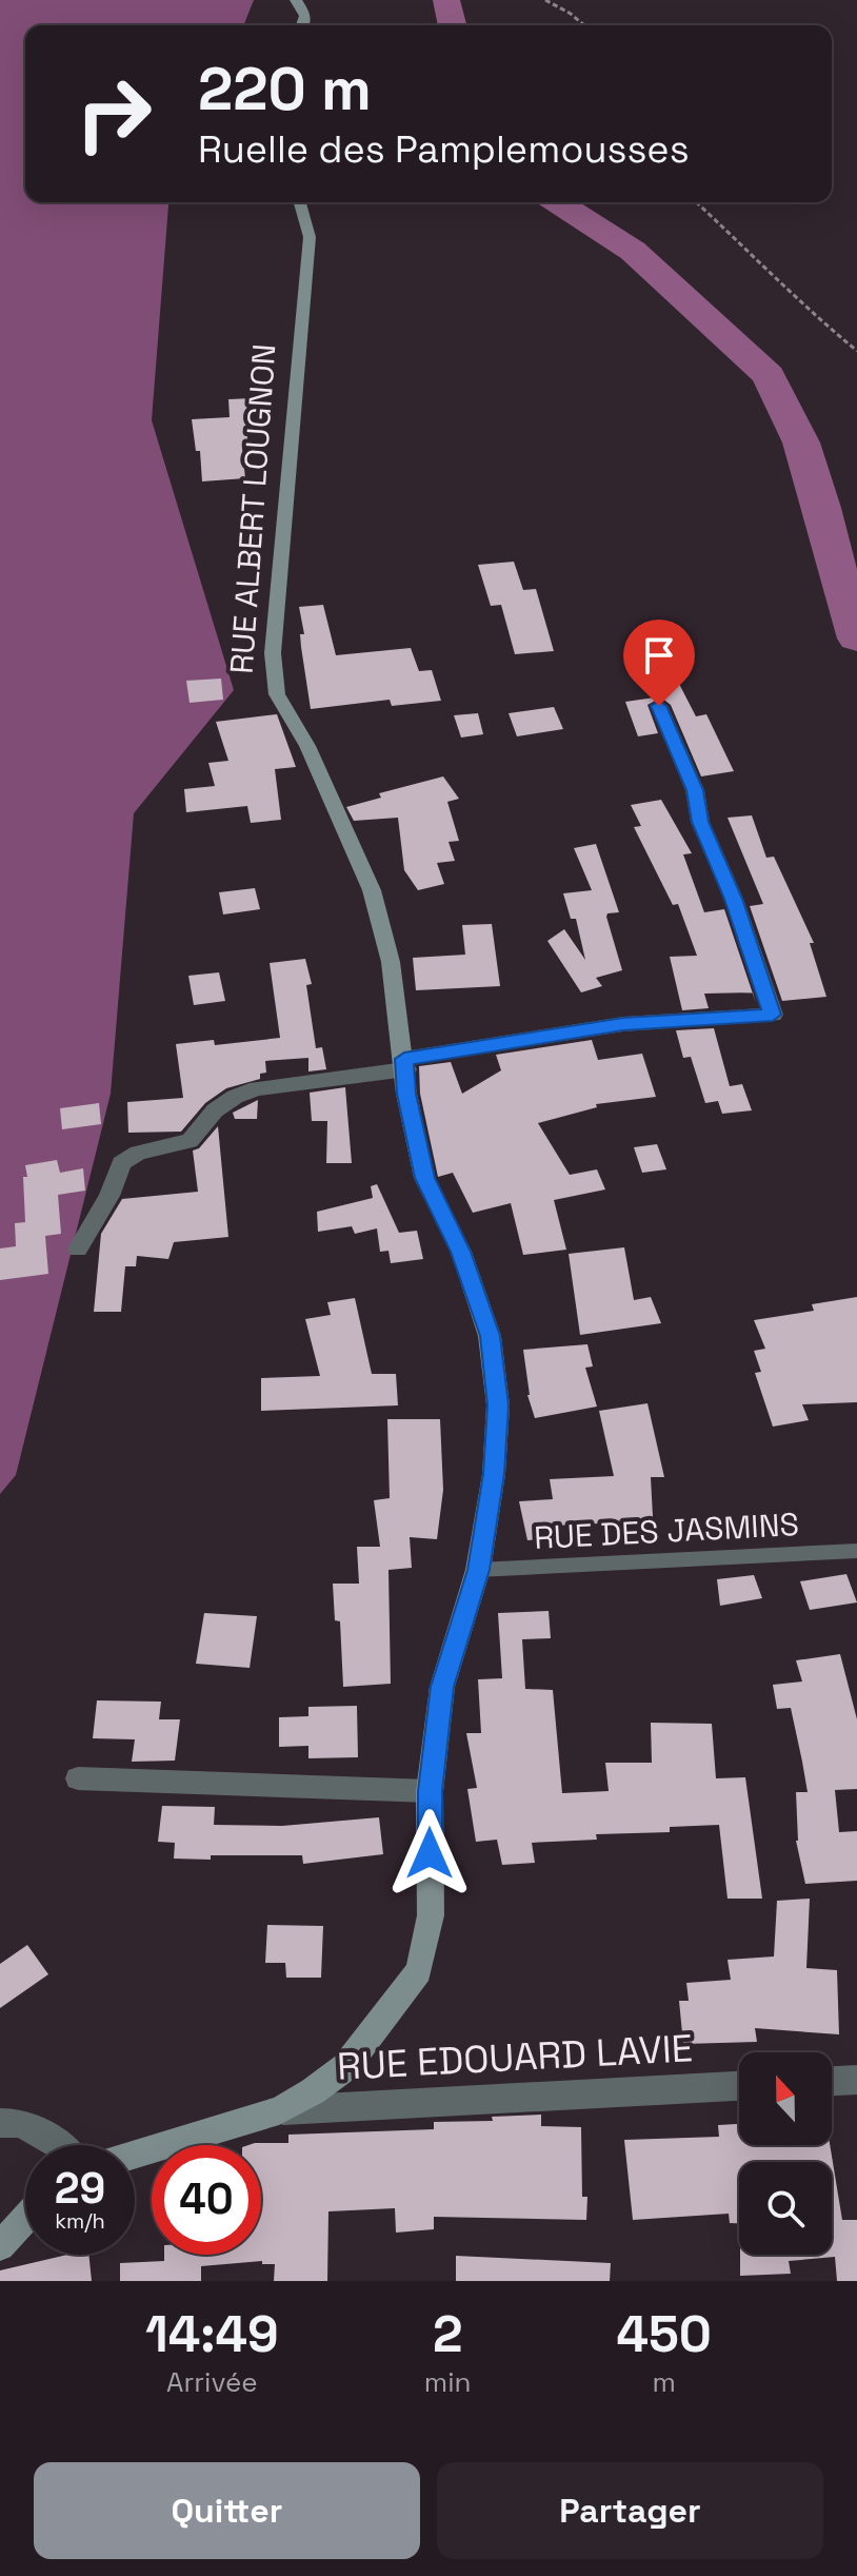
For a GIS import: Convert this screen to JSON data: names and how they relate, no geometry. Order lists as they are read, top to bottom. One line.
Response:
{"streets":{"street":["RUE ALBERT LOUGNON","RUE EDOUARD LAVIE"],"lane":["RUE DES JASMINS"]},"crossings":[["RUE ALBERT LOUGNON","RUE DES JASMINS"],["RUE ALBERT LOUGNON","RUE EDOUARD LAVIE"]],"north":"top","page":{"turn":["220 m","Ruelle des Pamplemousses"],"speed":"29 km/h","limit":"40","eta":["14:49","Arrivée","2","min","450","m"],"buttons":["Quitter","Partager"]}}
